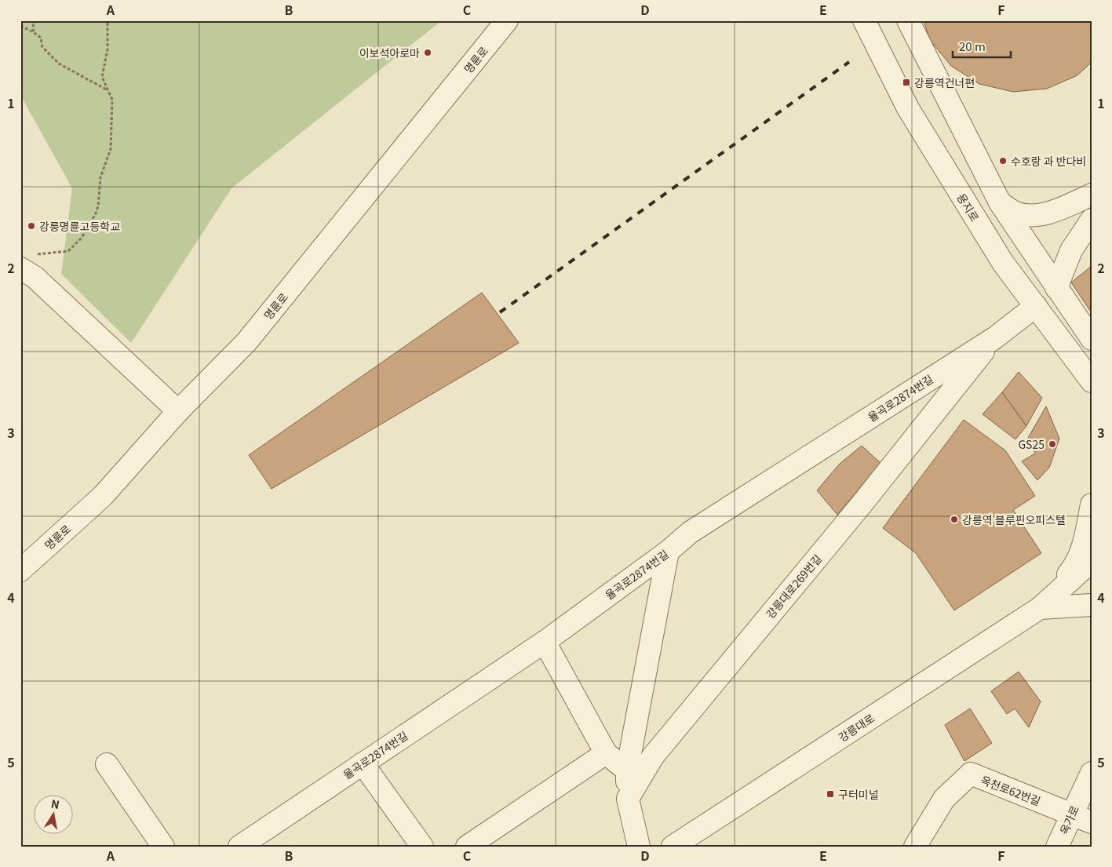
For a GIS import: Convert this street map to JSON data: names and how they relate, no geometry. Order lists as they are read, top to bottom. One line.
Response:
{"streets":{"street":["명륜로","용지로","율곡로2874번길","강릉대로269번길","강릉대로","옥천로62번길","옥가로"]},"crossings":[["용지로","율곡로2874번길"],["율곡로2874번길","강릉대로269번길"],["옥천로62번길","옥가로"]],"places":{"other":["이보석아로마","수호랑 과 반다비","강릉명륜고등학교","GS25","강릉역 블루핀오피스텔"],"transit":["강릉역건너편","구터미널"]},"scale_bar":"20 m","north":"top","grid":{"columns":["A","B","C","D","E","F"],"rows":["1","2","3","4","5"]}}
